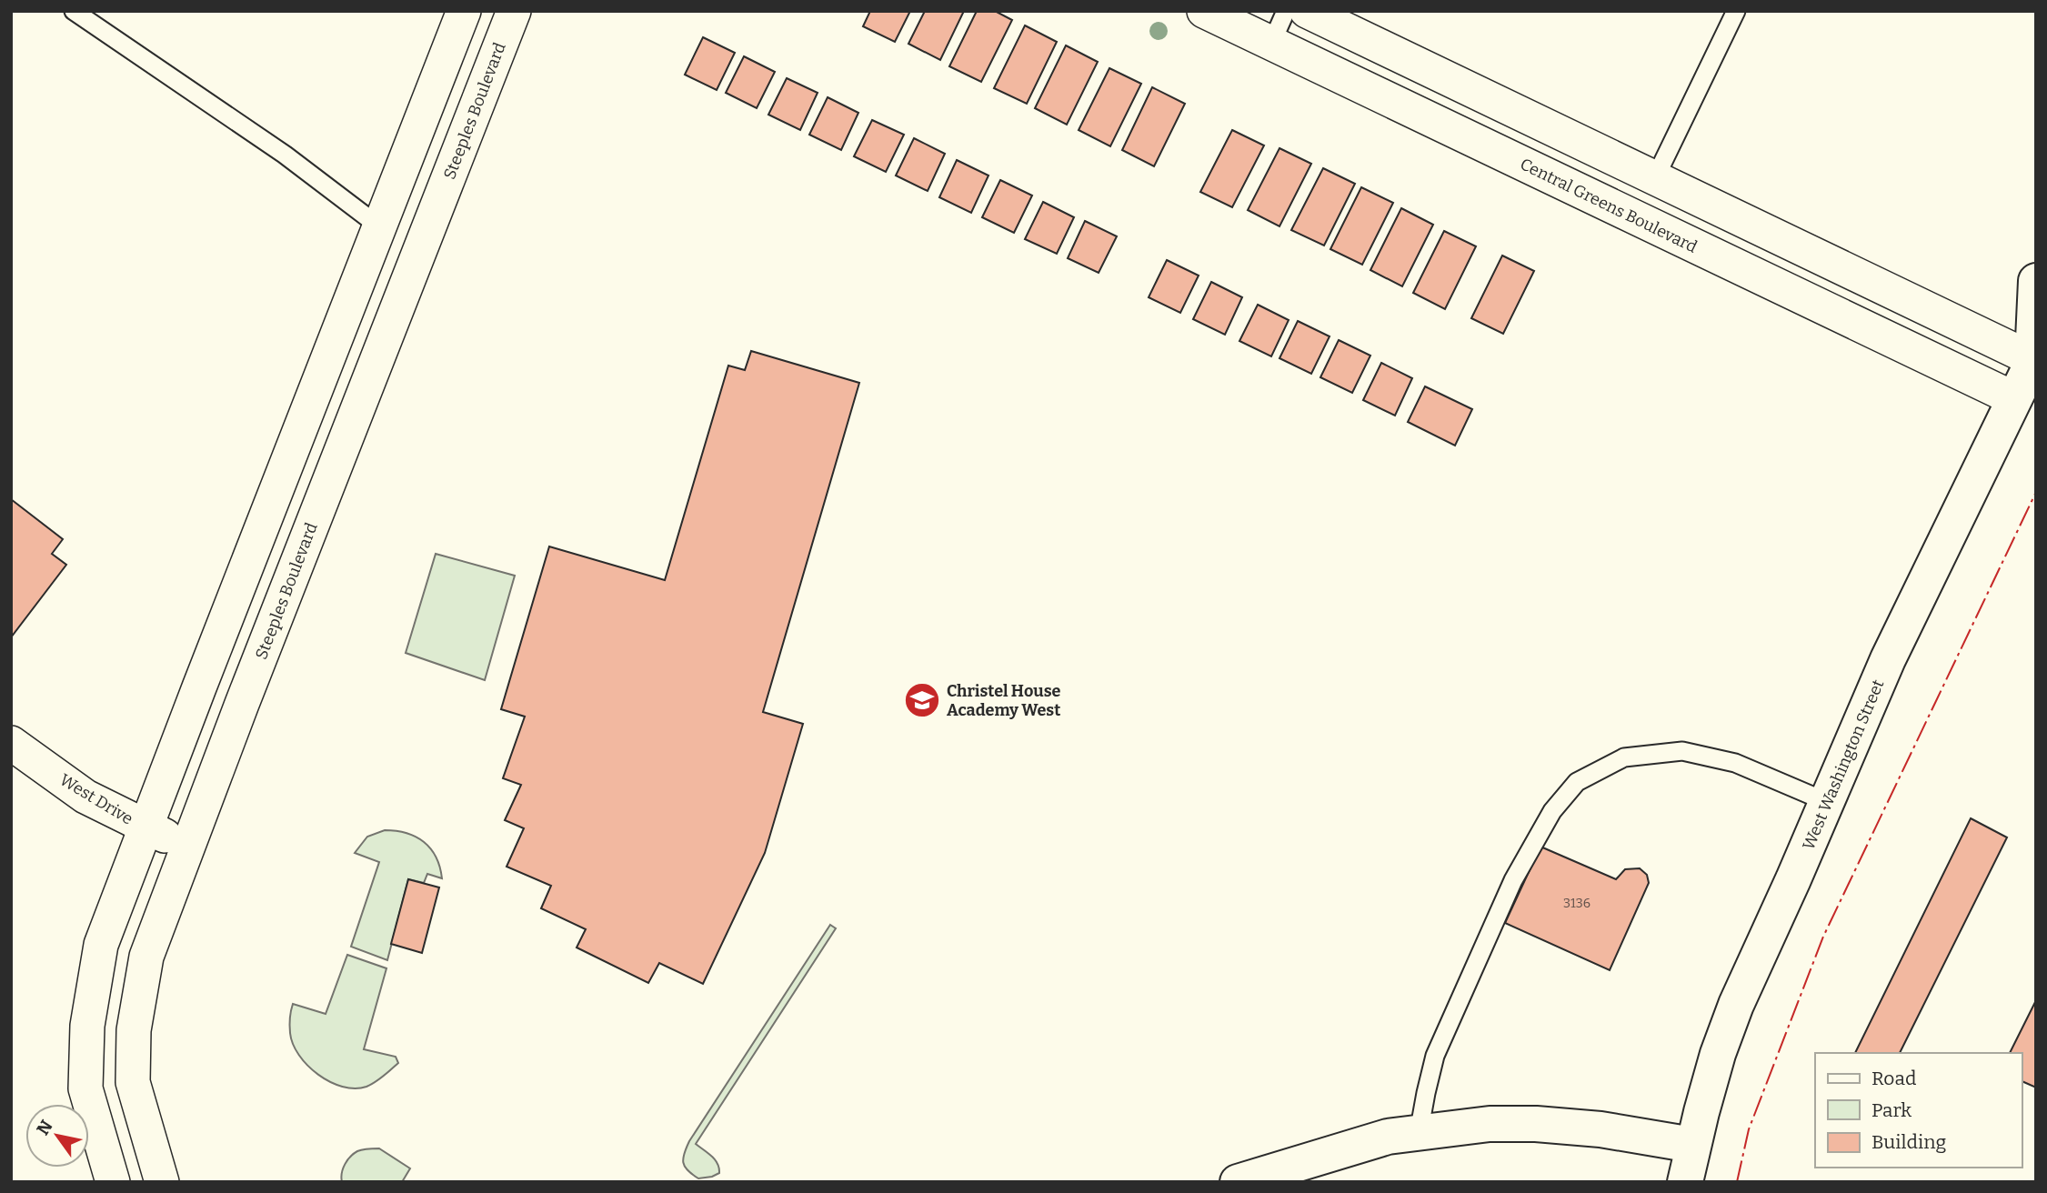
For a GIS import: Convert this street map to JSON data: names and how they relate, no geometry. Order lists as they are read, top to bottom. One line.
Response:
{"streets":{"main road":["West Washington Street"],"street":["Steeples Boulevard","Central Greens Boulevard","West Drive"]},"crossings":[["Steeples Boulevard","West Drive"],["Central Greens Boulevard","West Washington Street"]],"places":{"school or university":["Christel House Academy West"]},"house_numbers":["3136"],"legend":["Road","Park","Building"],"north":"top left"}
